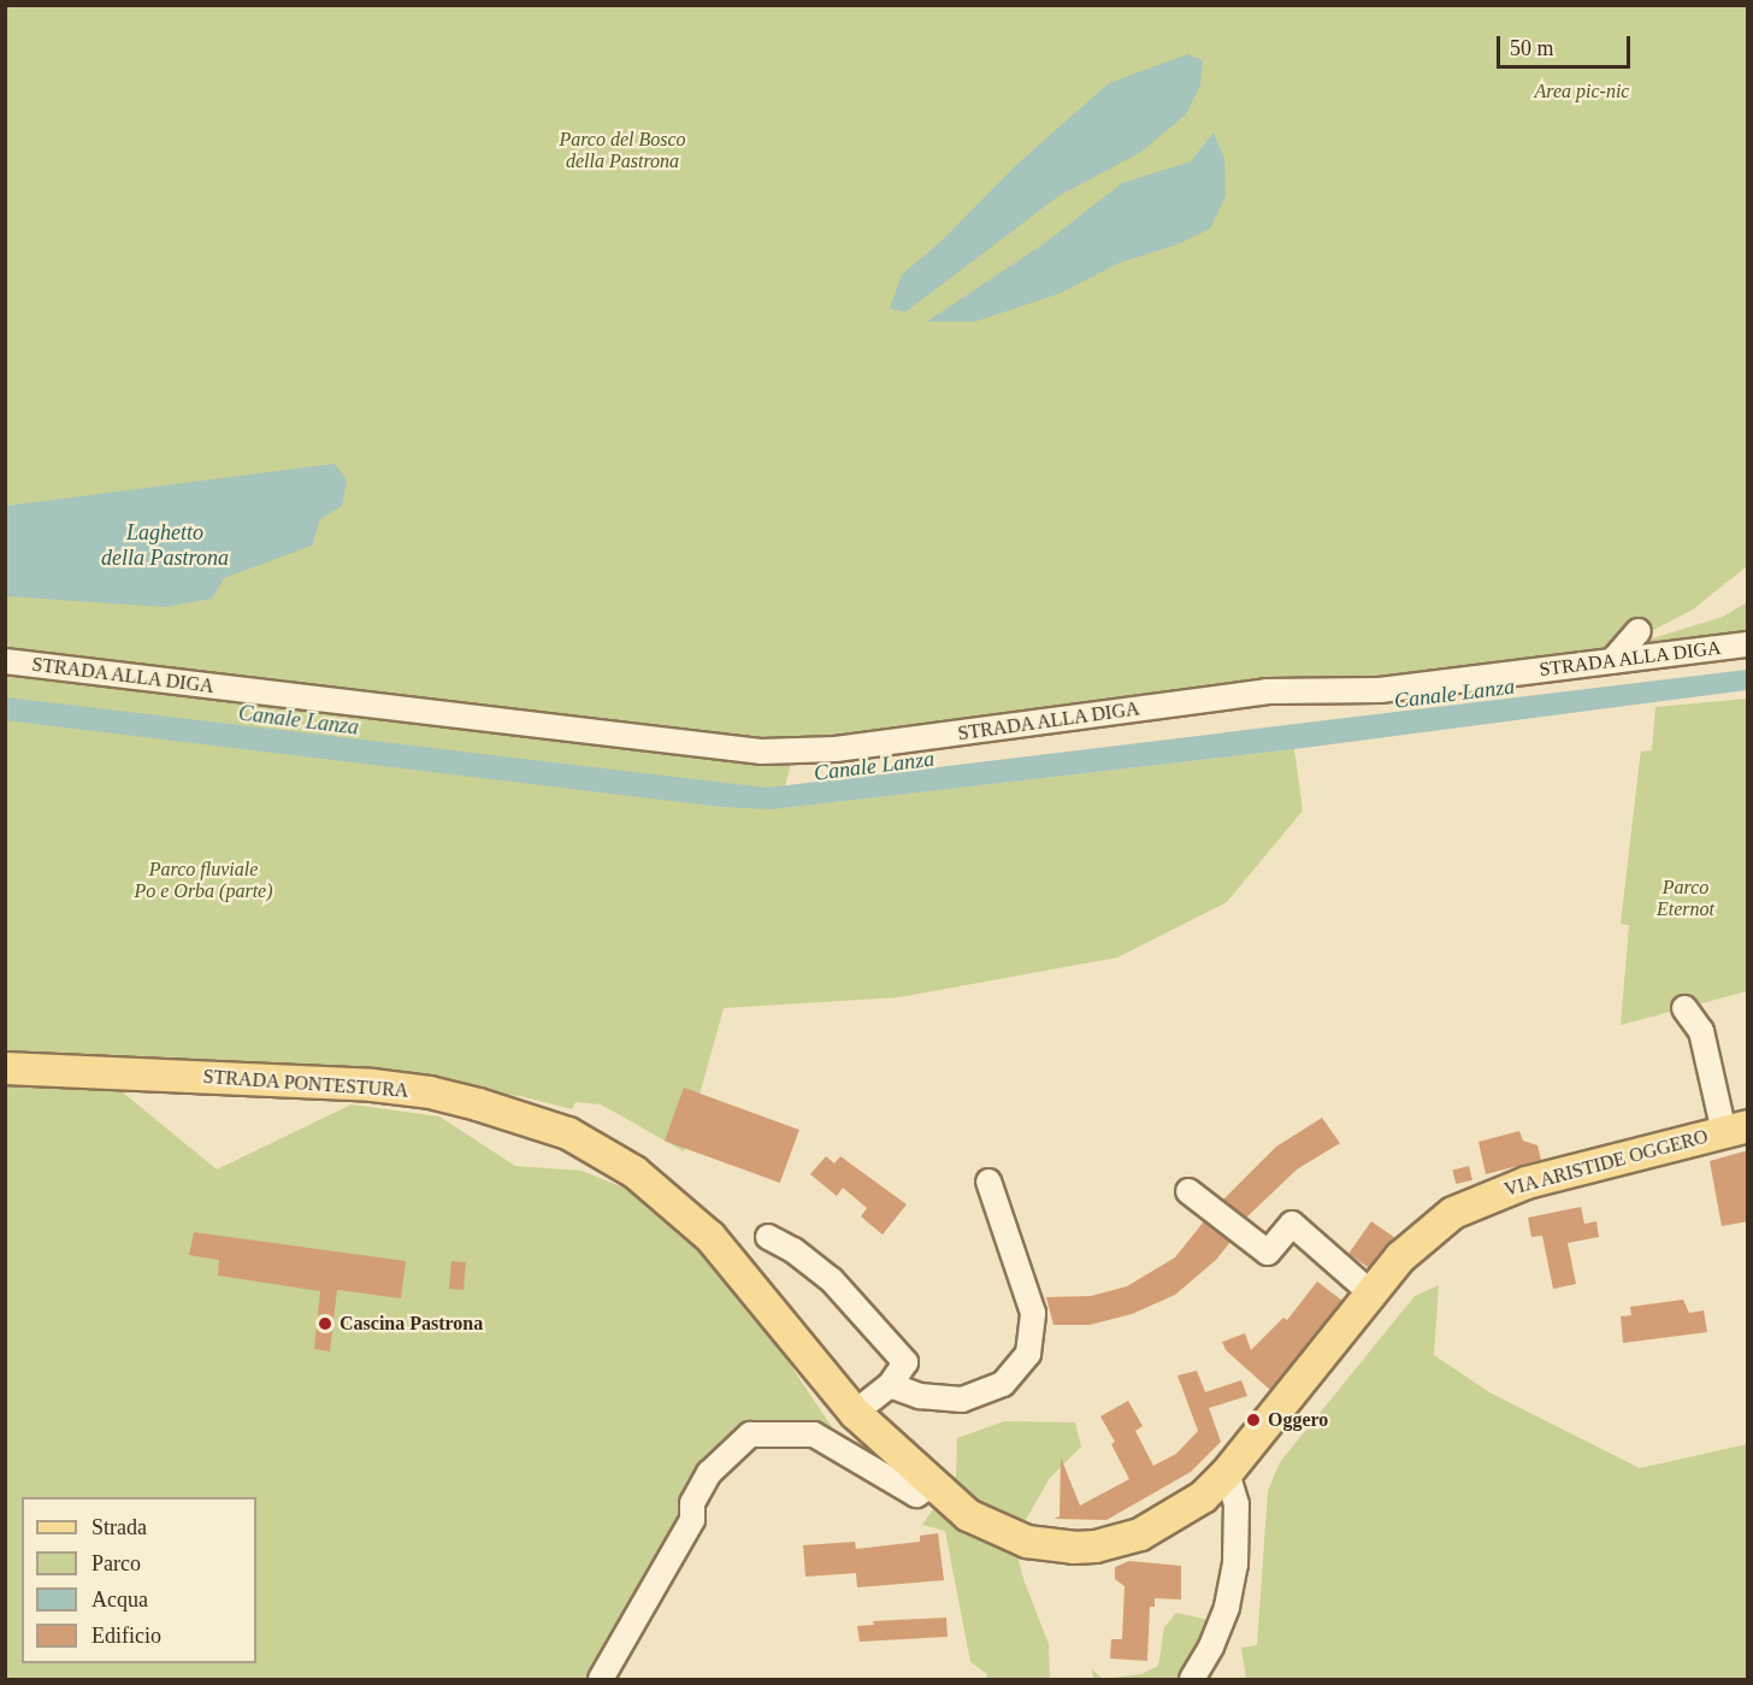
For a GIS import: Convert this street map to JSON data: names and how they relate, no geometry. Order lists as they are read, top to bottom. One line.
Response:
{"streets":{"main road":["STRADA PONTESTURA","VIA ARISTIDE OGGERO"],"street":["STRADA ALLA DIGA"]},"crossings":[["STRADA PONTESTURA","VIA ARISTIDE OGGERO"]],"water":["Laghetto della Pastrona","Canale Lanza"],"parks":["Area pic-nic","Parco del Bosco della Pastrona","Parco fluviale Po e Orba (parte)","Parco Eternot"],"places":["Cascina Pastrona","Oggero"],"legend":["Strada","Parco","Acqua","Edificio"],"scale_bar":"50 m"}
